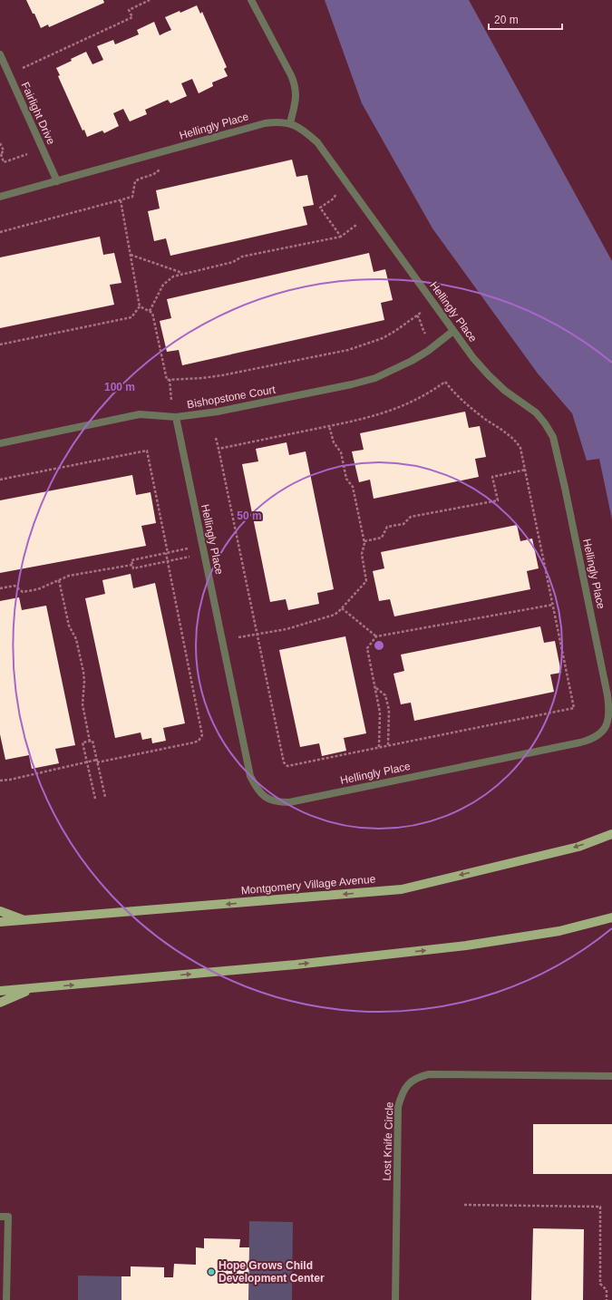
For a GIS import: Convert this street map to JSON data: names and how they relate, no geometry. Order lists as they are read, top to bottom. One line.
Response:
{"streets":{"main road":["Montgomery Village Avenue"],"street":["Fairlight Drive","Hellingly Place","Bishopstone Court","Lost Knife Circle"]},"crossings":[["Fairlight Drive","Hellingly Place"],["Hellingly Place","Bishopstone Court"]],"places":["Hope Grows Child Development Center"],"scale_bar":"20 m","rings":["100 m","50 m"]}
